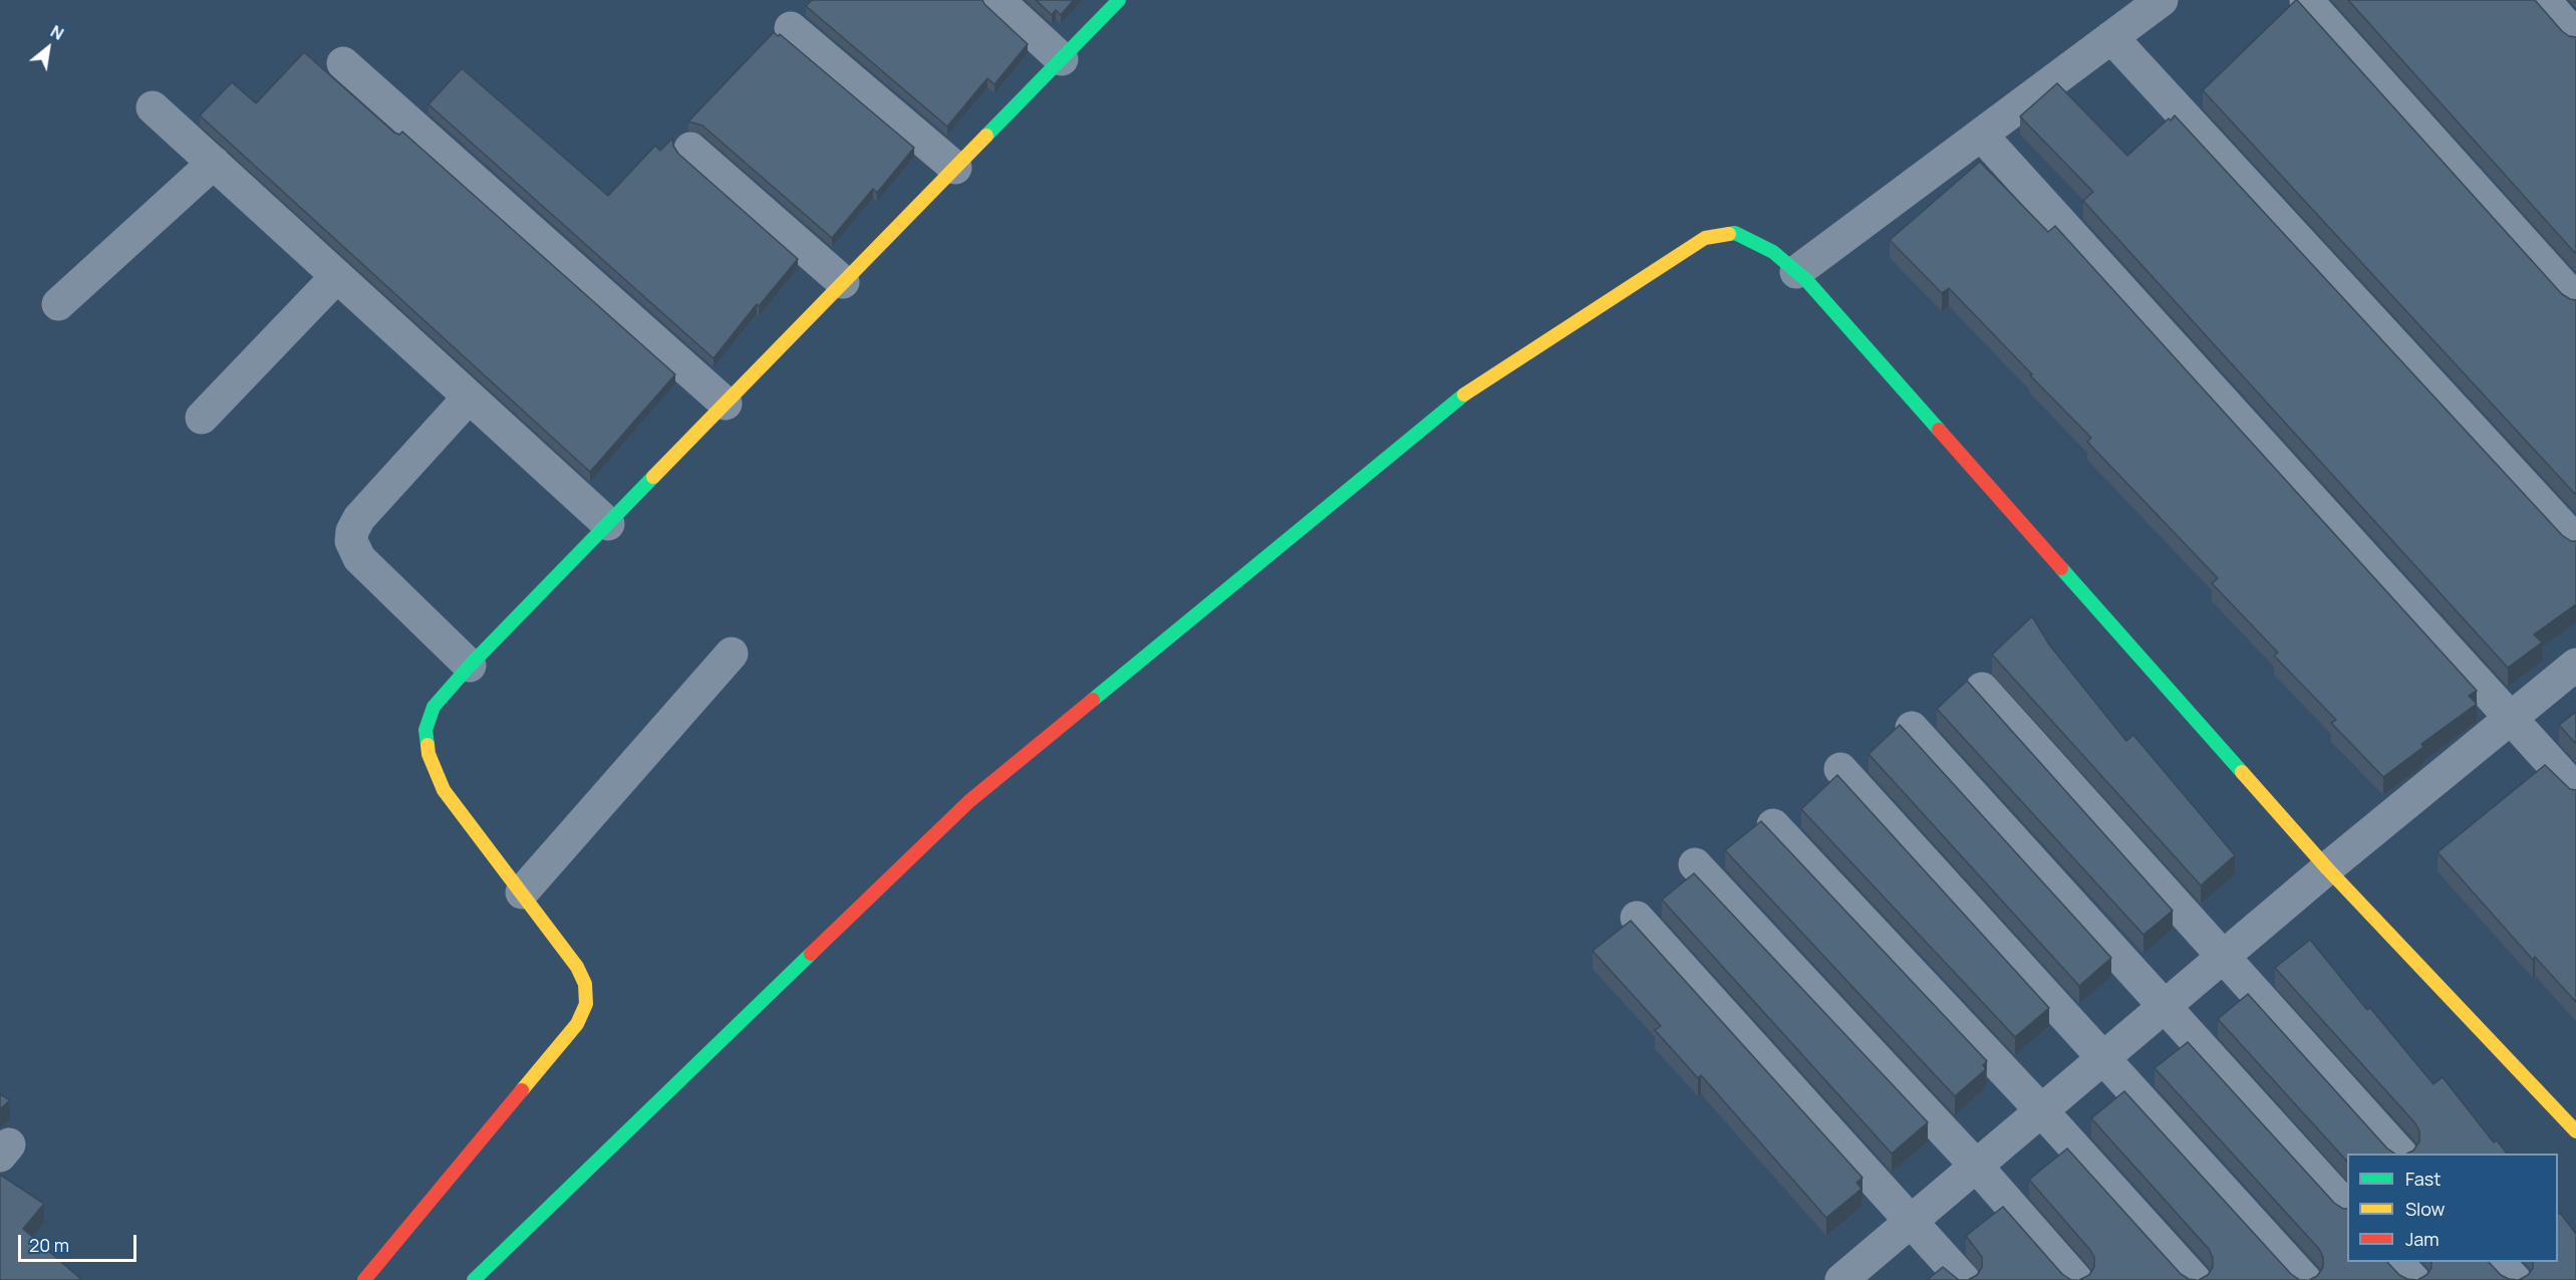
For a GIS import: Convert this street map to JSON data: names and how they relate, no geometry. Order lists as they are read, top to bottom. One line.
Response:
{"legend":["Fast","Slow","Jam"],"scale_bar":"20 m","north":"top right"}
